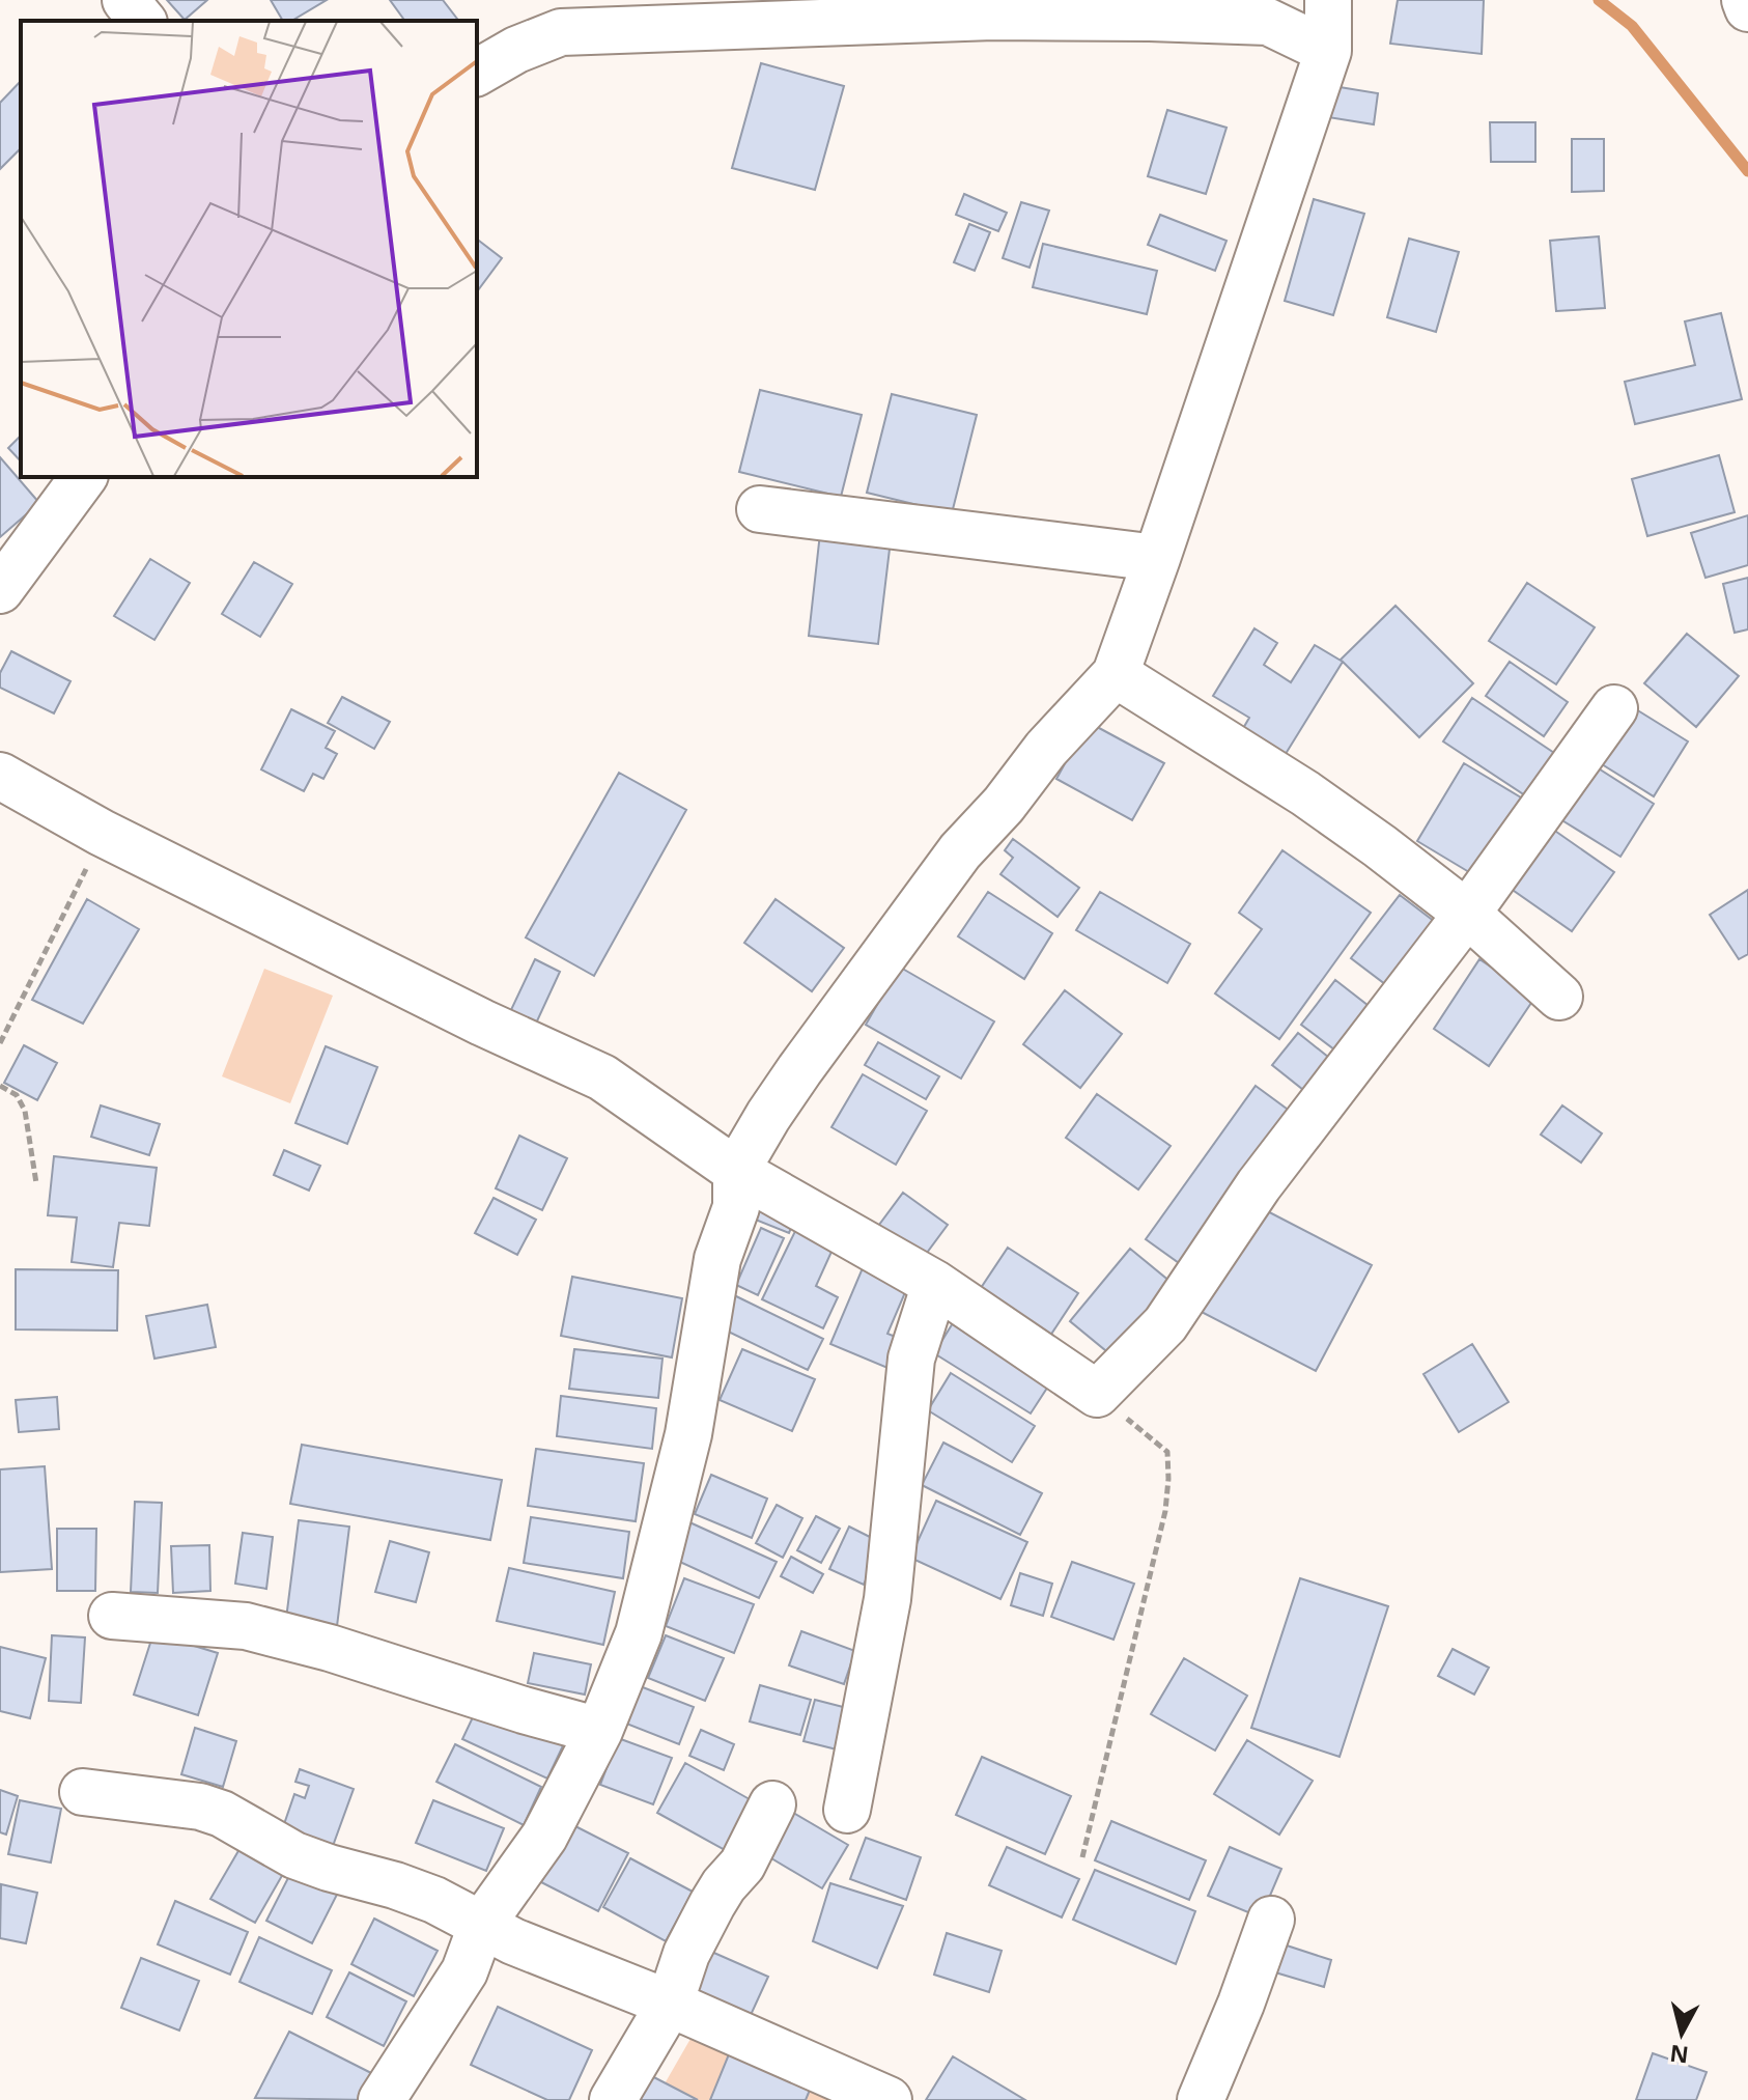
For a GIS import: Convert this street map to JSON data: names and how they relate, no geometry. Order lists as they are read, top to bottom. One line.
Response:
{"north":"bottom"}
